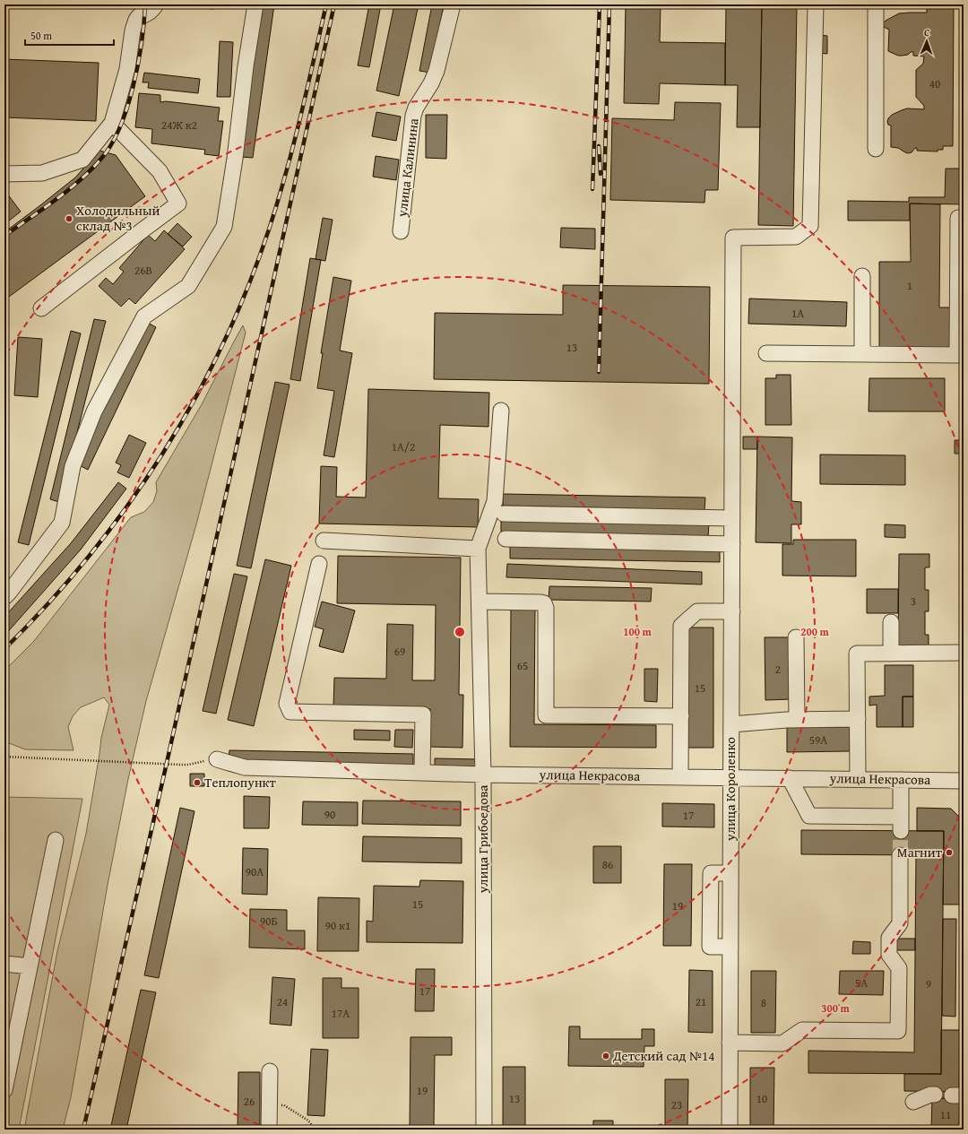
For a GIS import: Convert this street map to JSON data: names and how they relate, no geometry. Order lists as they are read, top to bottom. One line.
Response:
{"streets":{"street":["улица Калинина","улица Некрасова","улица Короленко","улица Грибоедова"]},"crossings":[["улица Некрасова","улица Короленко"],["улица Некрасова","улица Грибоедова"]],"places":["Холодильный склад №3","Теплопункт","Магнит","Детский сад №14"],"house_numbers":["40","24Ж к2","26В","1","1А","13","1А/2","3","69","65","2","15","59А","90","17","86","90А","15","19","90Б","90 к1","5А","9","17","24","21","8","17А","19","13","10","26","23","11"],"scale_bar":"50 m","north":"top","rings":["100 m","200 m","300 m"]}
